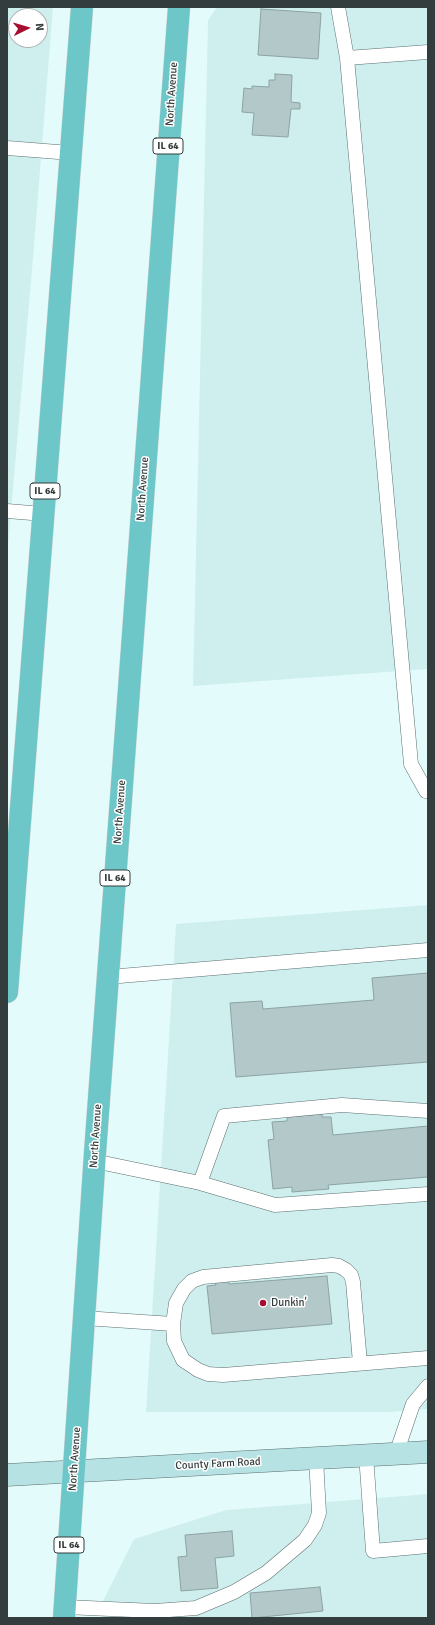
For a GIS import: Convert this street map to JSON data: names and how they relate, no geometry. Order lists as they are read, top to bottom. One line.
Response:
{"streets":{"main road":["North Avenue","IL 64","County Farm Road"]},"crossings":[["North Avenue","County Farm Road"]],"places":["Dunkin'"],"north":"right"}
